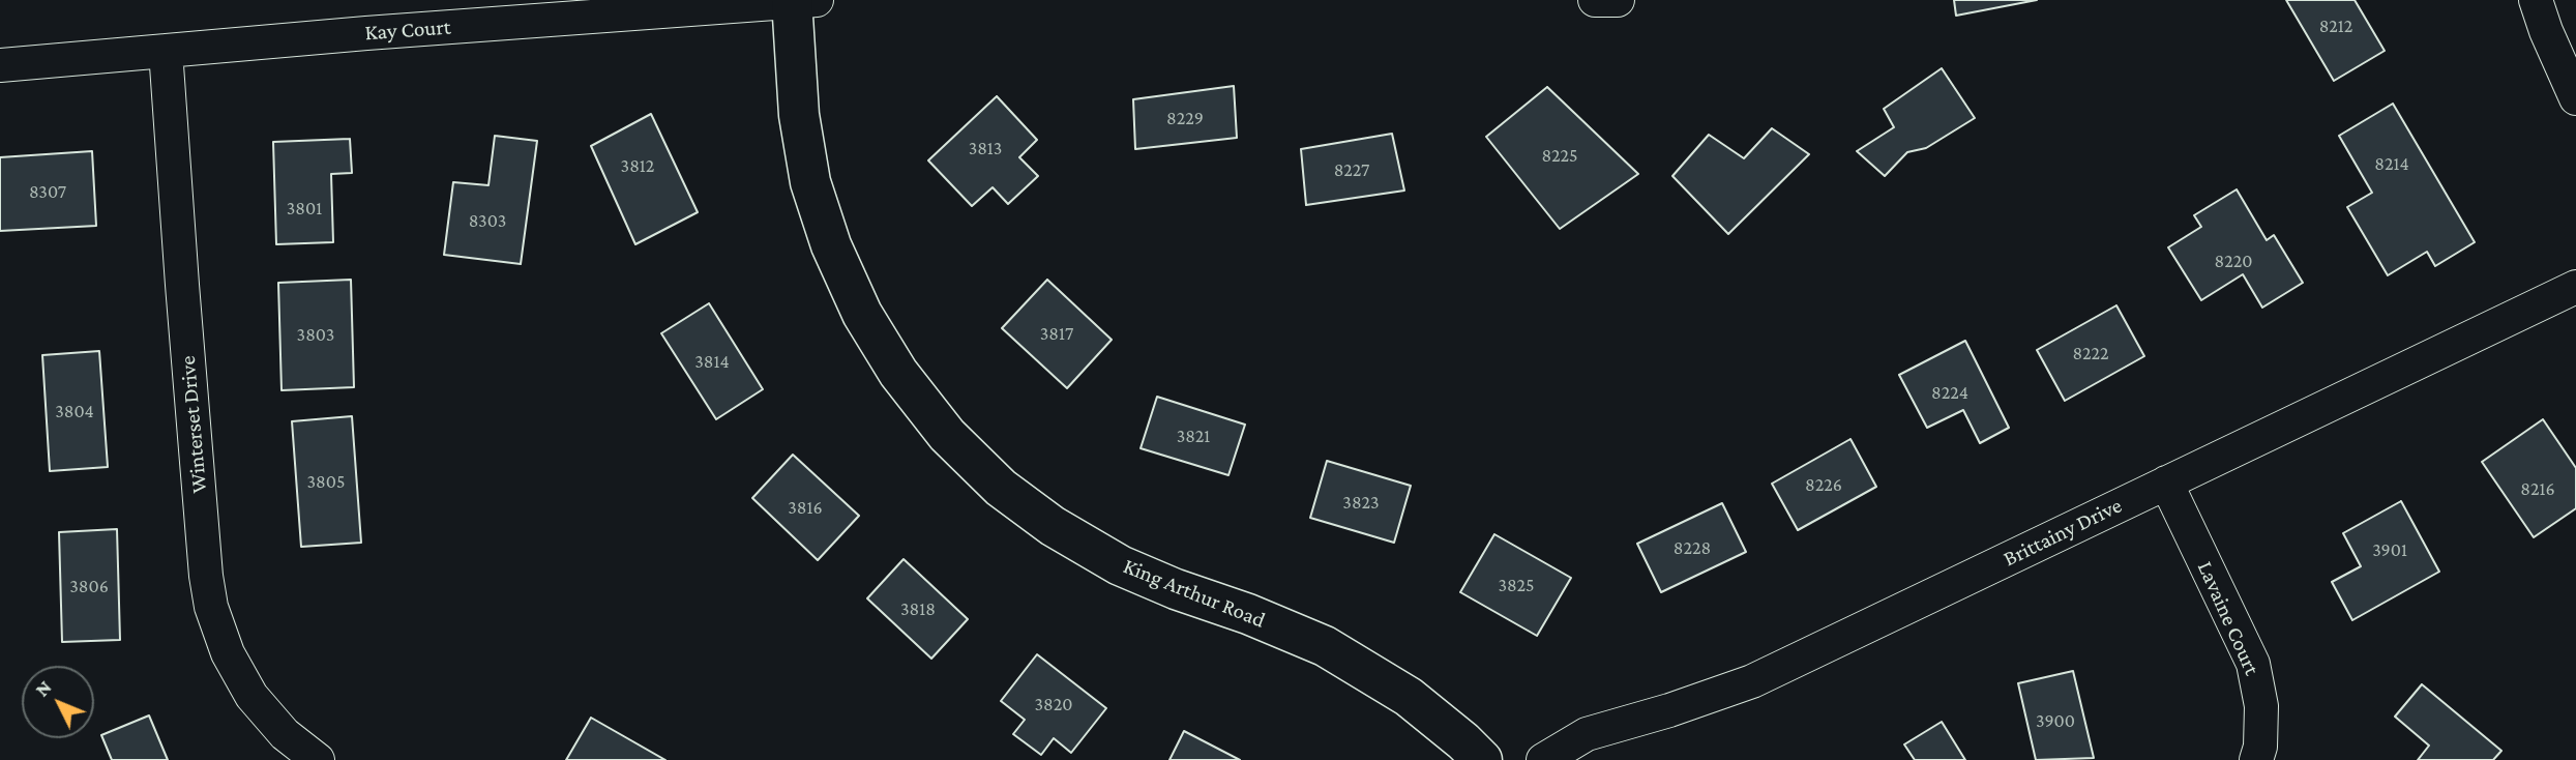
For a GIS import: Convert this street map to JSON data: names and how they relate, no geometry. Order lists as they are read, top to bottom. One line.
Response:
{"streets":{"street":["Kay Court","Winterset Drive","Brittainy Drive","King Arthur Road","Lavaine Court"]},"crossings":[["Kay Court","Winterset Drive"],["Kay Court","King Arthur Road"],["Brittainy Drive","Lavaine Court"]],"house_numbers":["8212","8229","3813","8225","8214","3812","8227","8307","3801","8303","8220","3817","3803","8222","3814","8224","3804","3821","3805","8226","8216","3823","3816","8228","3901","3825","3806","3818","3820","3900"],"north":"top left"}
